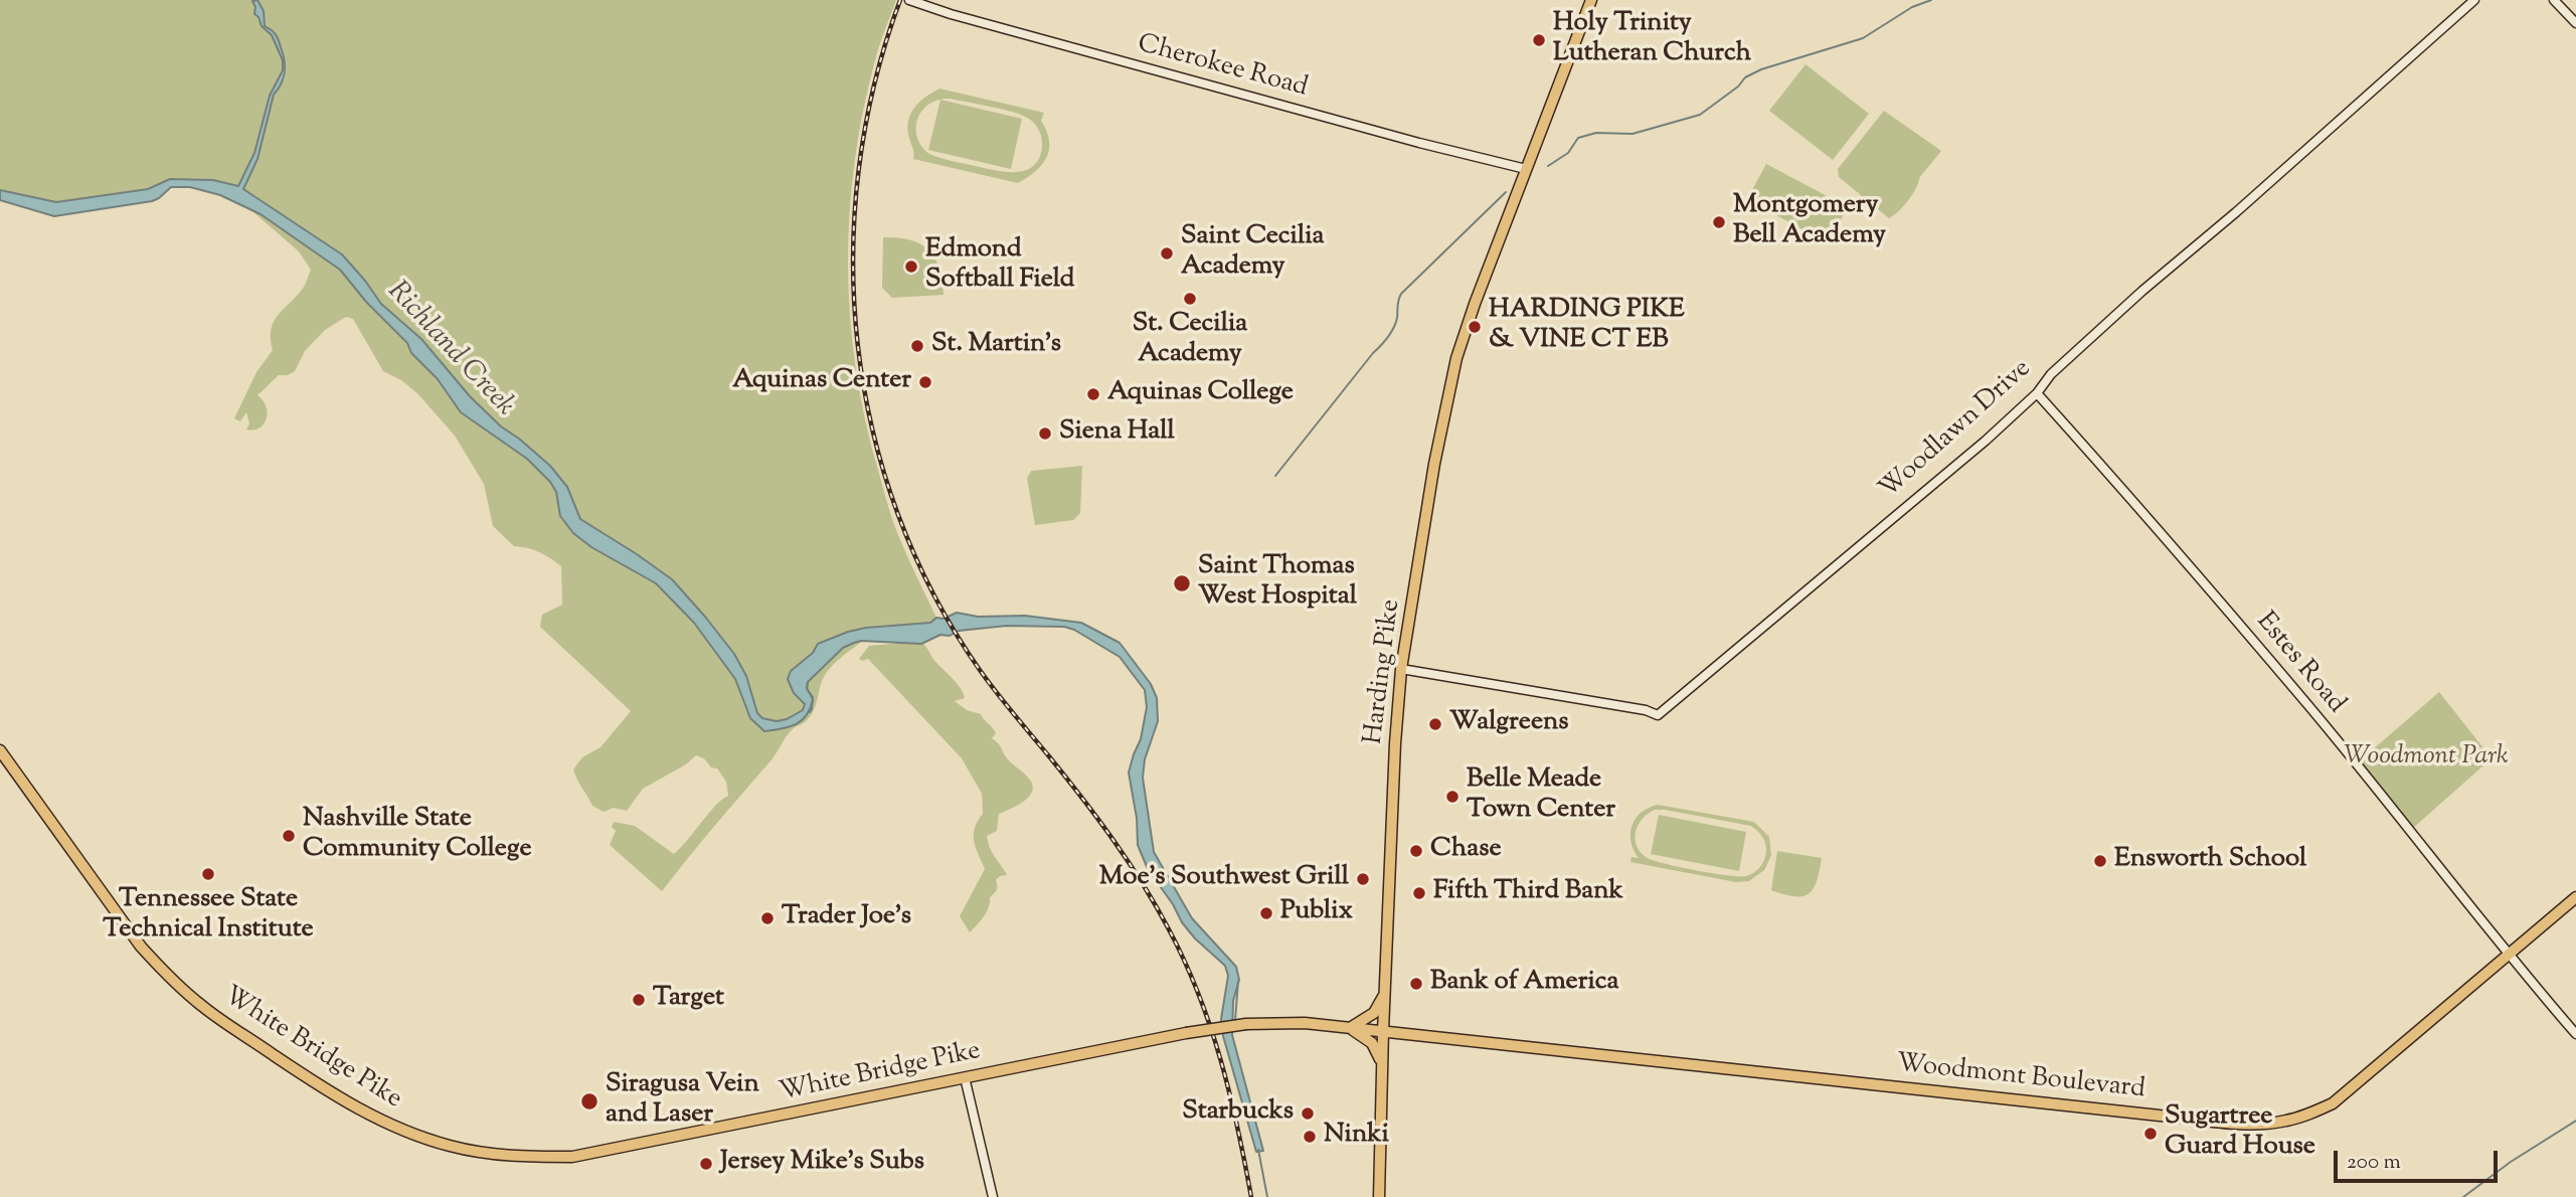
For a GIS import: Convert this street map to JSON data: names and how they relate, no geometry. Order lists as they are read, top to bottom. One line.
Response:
{"streets":{"main road":["Harding Pike","White Bridge Pike","Woodmont Boulevard"],"street":["Cherokee Road","Woodlawn Drive","Estes Road"]},"crossings":[["Cherokee Road","Harding Pike"],["Woodlawn Drive","Estes Road"],["Woodlawn Drive","Harding Pike"],["Estes Road","Woodmont Boulevard"],["Harding Pike","White Bridge Pike"],["Harding Pike","Woodmont Boulevard"],["White Bridge Pike","Woodmont Boulevard"]],"water":["Richland Creek"],"parks":["Woodmont Park"],"places":["Holy Trinity Lutheran Church","Montgomery Bell Academy","Saint Cecilia Academy","Edmond Softball Field","St. Cecilia Academy","HARDING PIKE & VINE CT EB","St. Martin's","Aquinas Center","Aquinas College","Siena Hall","Saint Thomas West Hospital","Walgreens","Belle Meade Town Center","Nashville State Community College","Chase","Ensworth School","Tennessee State Technical Institute","Moe's Southwest Grill","Fifth Third Bank","Publix","Trader Joe's","Bank of America","Target","Siragusa Vein and Laser","Starbucks","Sugartree Guard House","Ninki","Jersey Mike's Subs"],"scale_bar":"200 m"}
